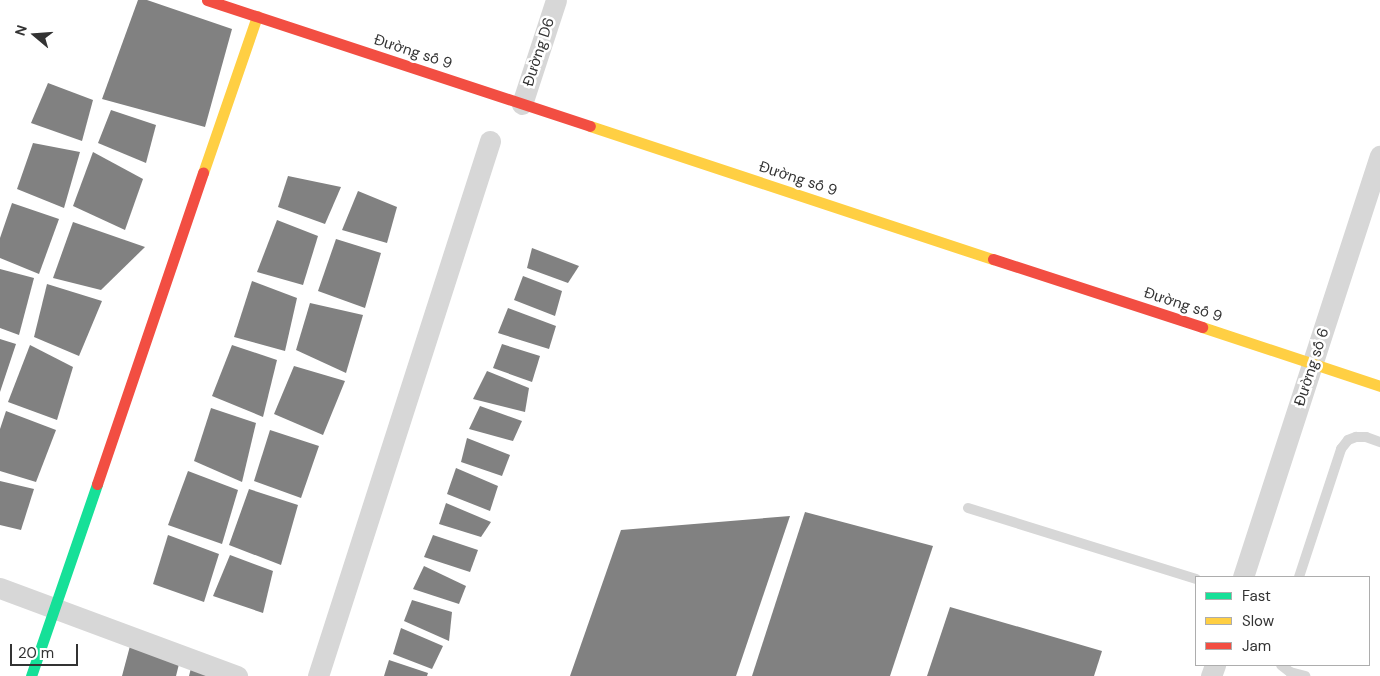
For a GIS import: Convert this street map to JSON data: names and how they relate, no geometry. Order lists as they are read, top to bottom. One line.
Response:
{"streets":{"street":["Đường số 9","Đường D6","Đường số 6"]},"crossings":[["Đường số 9","Đường D6"],["Đường số 9","Đường số 6"]],"legend":["Fast","Slow","Jam"],"scale_bar":"20 m","north":"left"}
